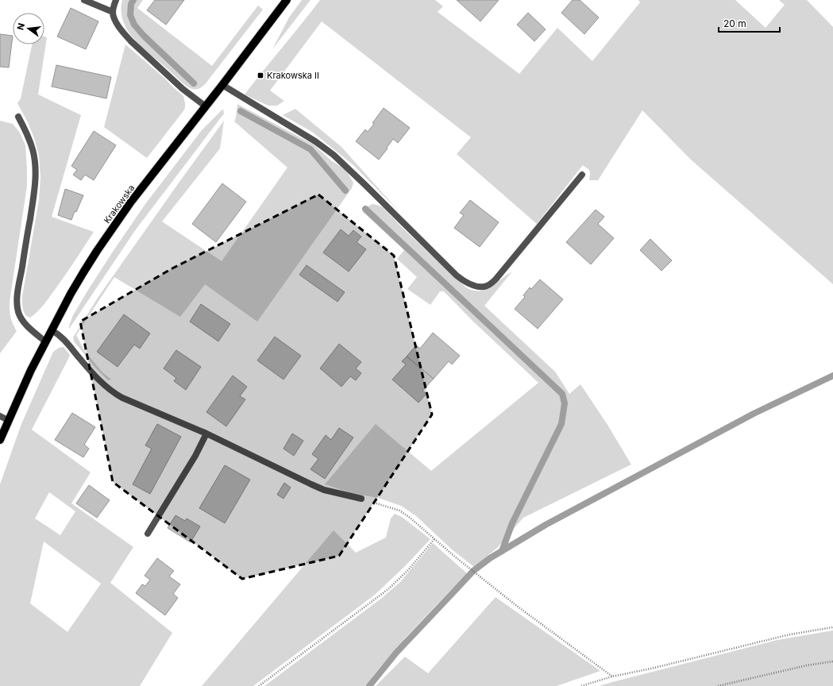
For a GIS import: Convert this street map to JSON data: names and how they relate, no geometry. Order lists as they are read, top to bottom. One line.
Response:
{"streets":{"main road":["Krakowska"]},"places":{"transit":["Krakowska II"]},"scale_bar":"20 m","north":"left"}
